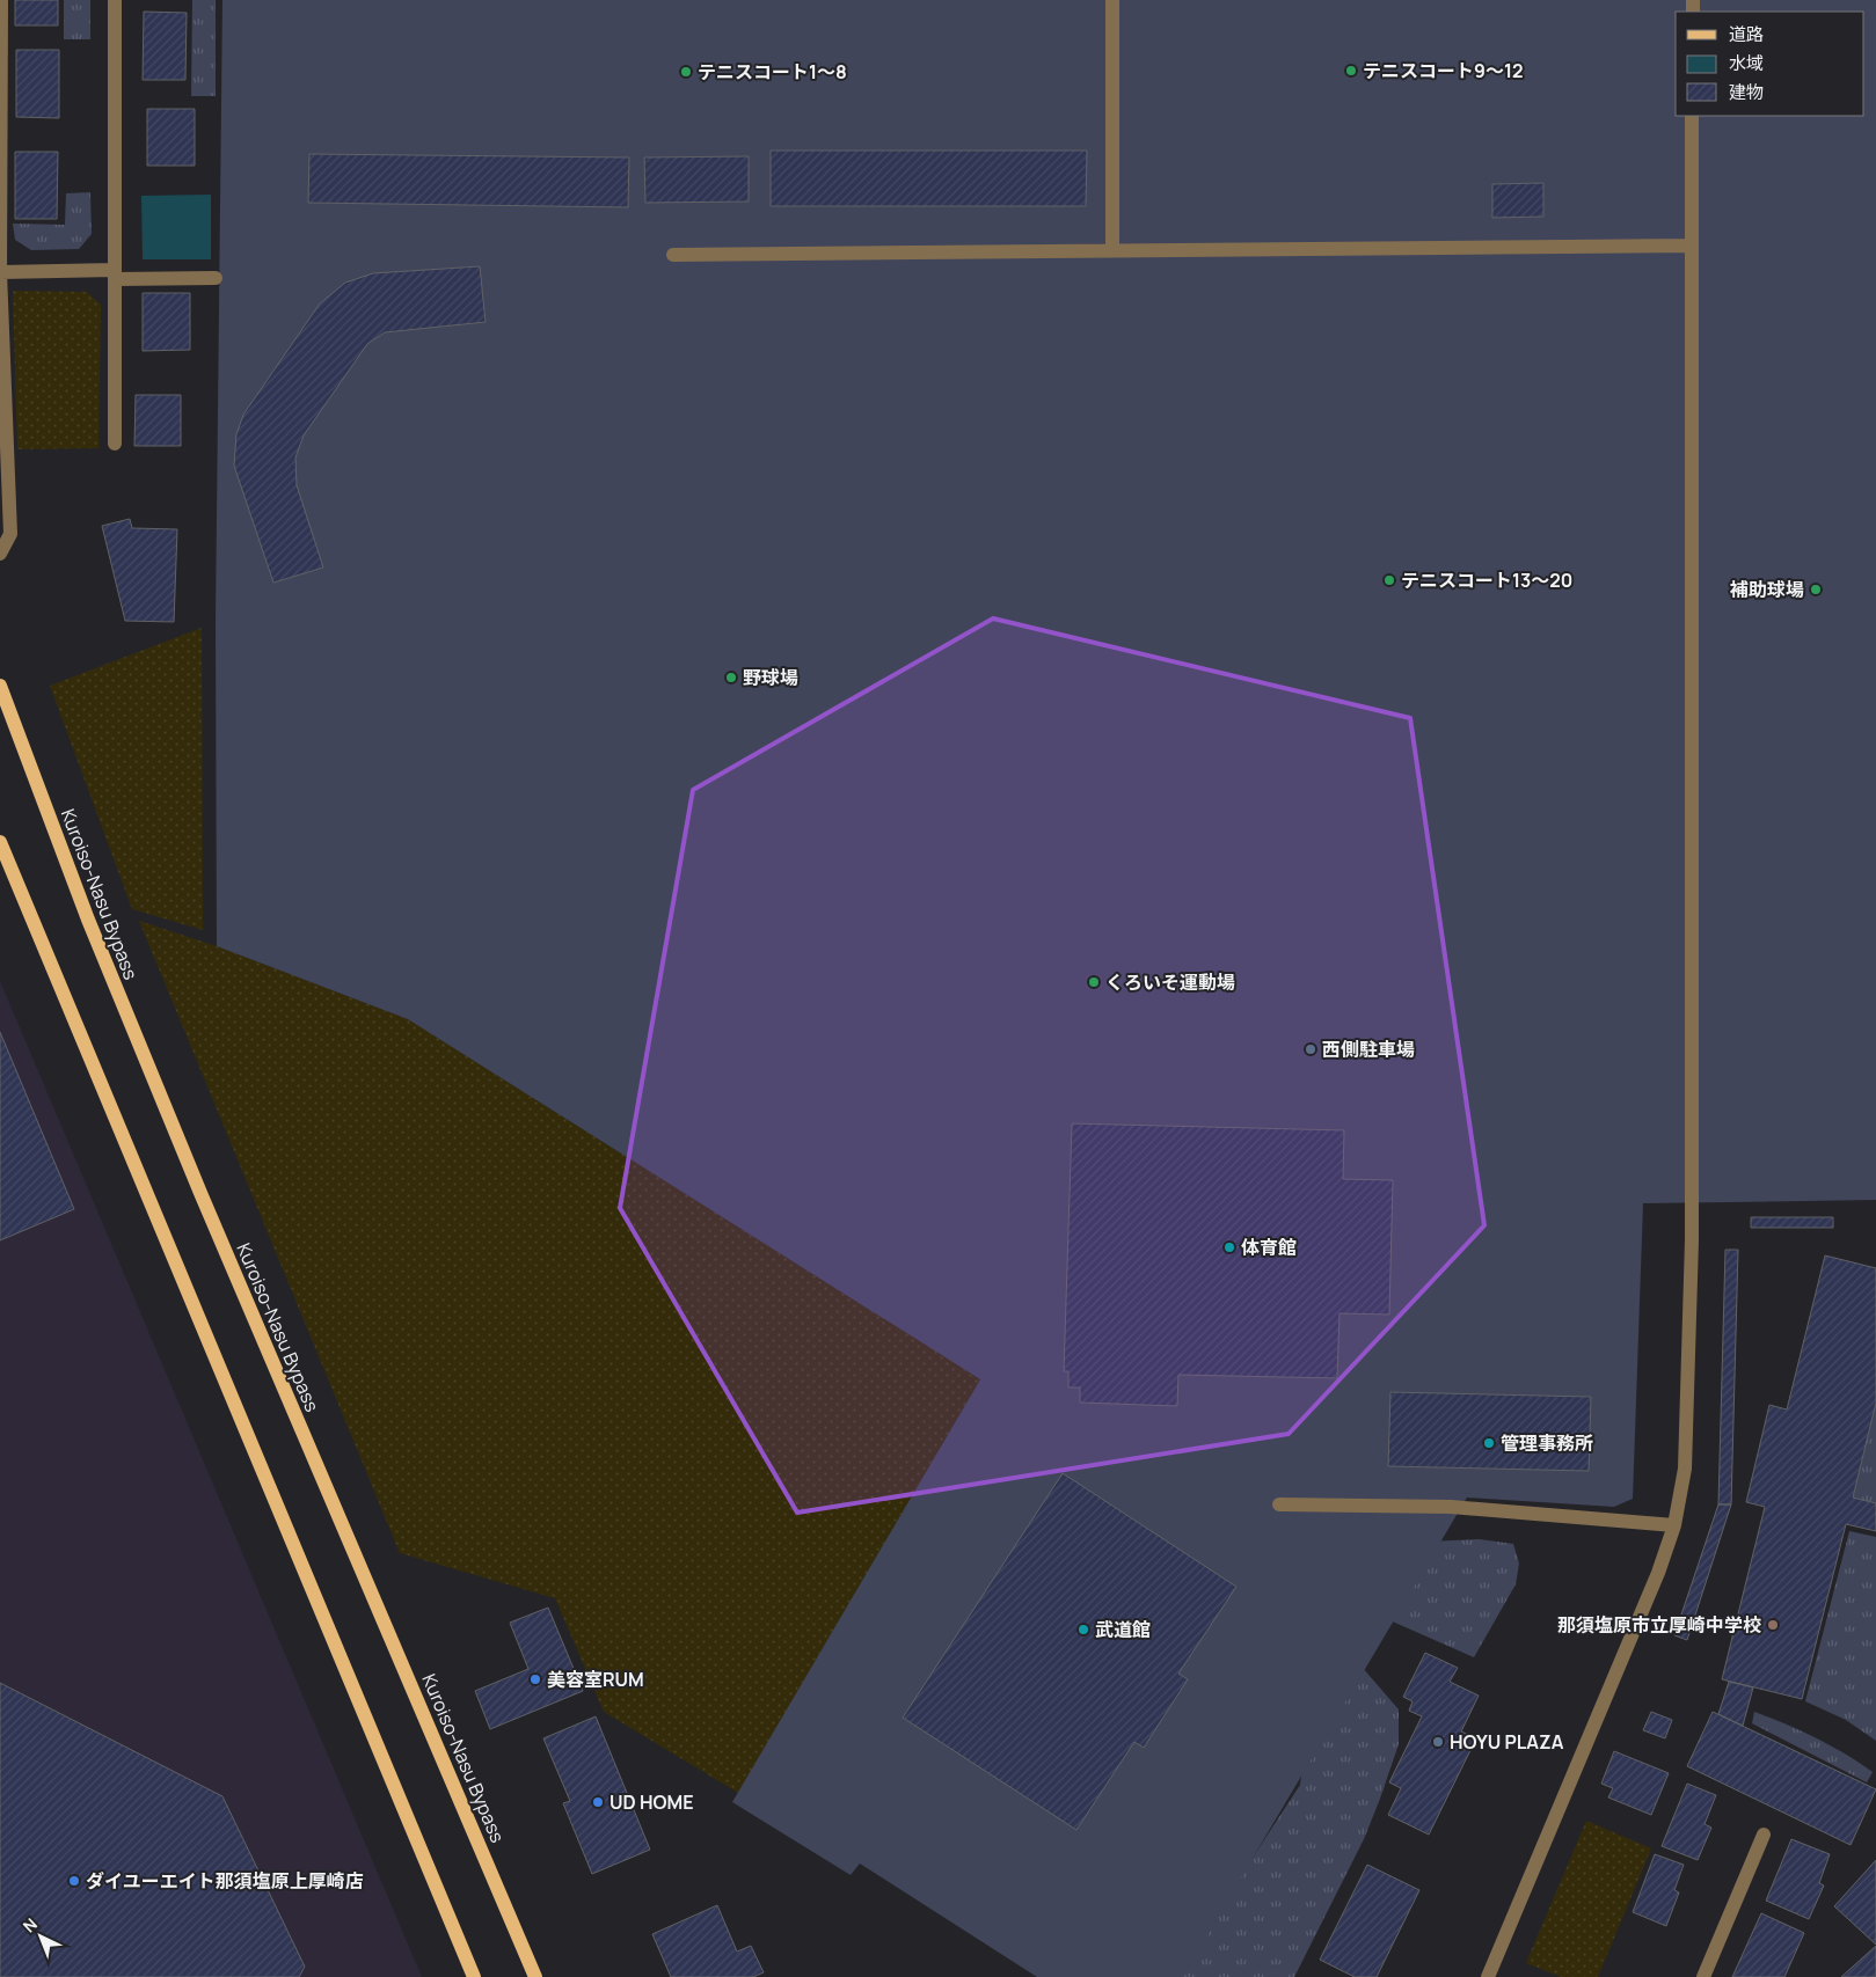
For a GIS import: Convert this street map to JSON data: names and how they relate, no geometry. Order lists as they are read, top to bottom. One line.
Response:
{"streets":{"main road":["Kuroiso-Nasu Bypass"]},"places":["テニスコート9～12","テニスコート1～8","テニスコート13～20","補助球場","野球場","くろいそ運動場","西側駐車場","体育館","管理事務所","那須塩原市立厚崎中学校","武道館","美容室RUM","HOYU PLAZA","UD HOME","ダイユーエイト那須塩原上厚崎店"],"legend":["道路","水域","建物"],"north":"top left"}
